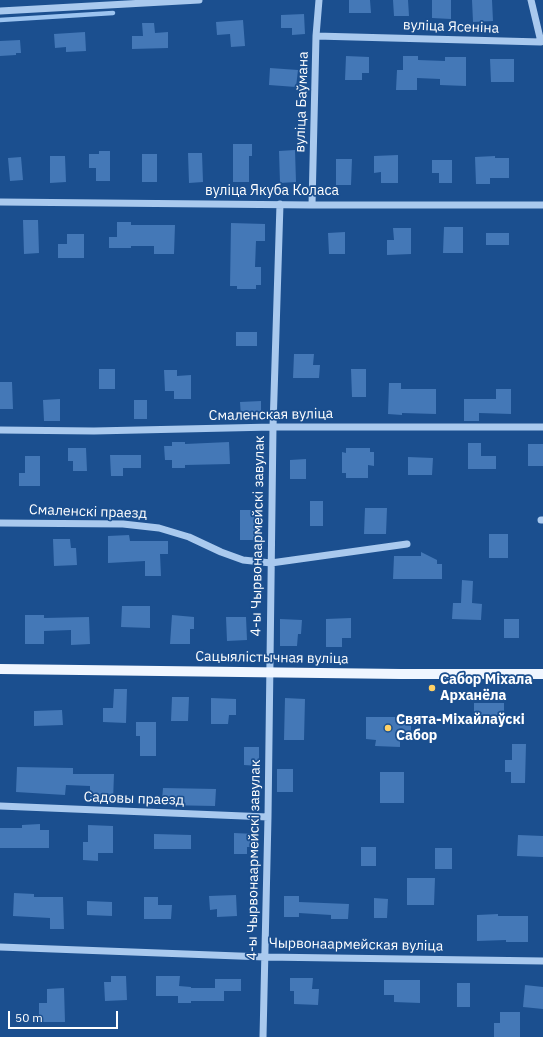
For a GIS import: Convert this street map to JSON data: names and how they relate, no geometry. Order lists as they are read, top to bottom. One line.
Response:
{"streets":{"main road":["Сацыялістычная вуліца"],"street":["вуліца Ясеніна","вуліца Баўмана","вуліца Якуба Коласа","Смаленская вуліца","Смаленскі праезд","4-ы Чырвонаармейскі завулак","Садовы праезд","Чырвонаармейская вуліца"]},"crossings":[["вуліца Ясеніна","вуліца Баўмана"],["вуліца Баўмана","вуліца Якуба Коласа"],["вуліца Якуба Коласа","4-ы Чырвонаармейскі завулак"],["Смаленская вуліца","4-ы Чырвонаармейскі завулак"],["Смаленскі праезд","4-ы Чырвонаармейскі завулак"],["4-ы Чырвонаармейскі завулак","Сацыялістычная вуліца"],["4-ы Чырвонаармейскі завулак","Садовы праезд"],["4-ы Чырвонаармейскі завулак","Чырвонаармейская вуліца"]],"places":["Сабор Міхала Арханёла","Свята-Міхайлаўскі Сабор"],"scale_bar":"50 m"}
